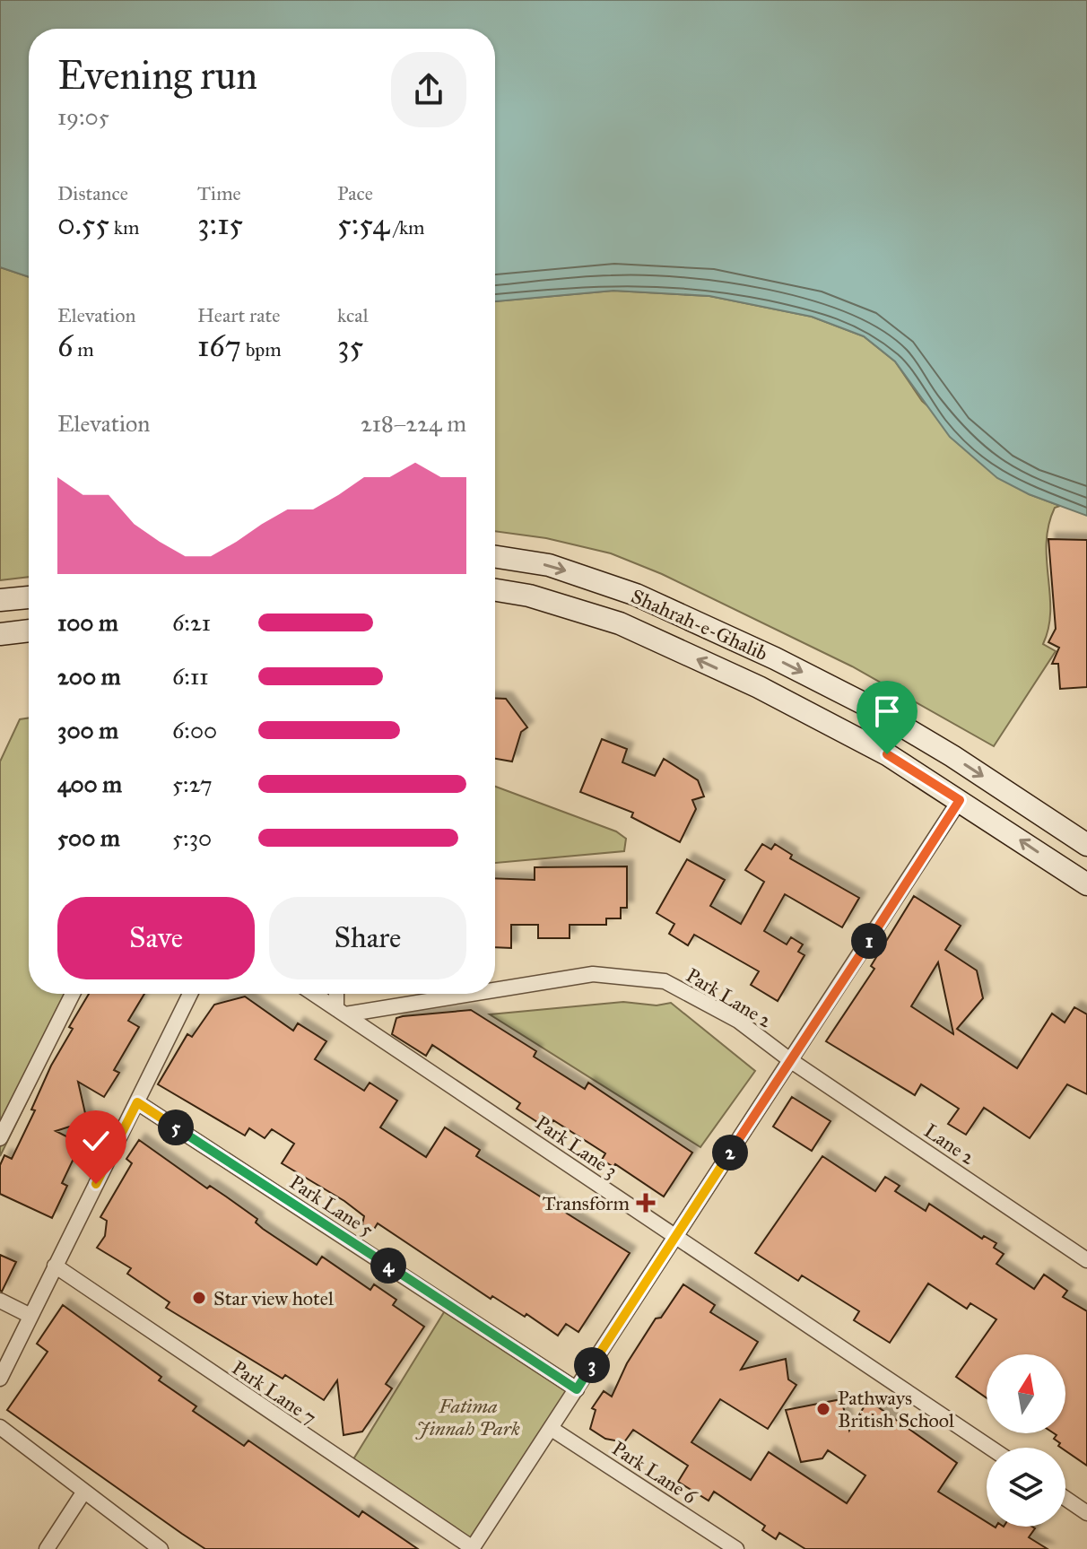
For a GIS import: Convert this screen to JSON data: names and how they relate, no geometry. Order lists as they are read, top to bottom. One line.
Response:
{"streets":{"main road":["Shahrah-e-Ghalib"],"street":["Park Lane 2","Lane 2","Park Lane 3","Park Lane 5","Park Lane 7","Park Lane 6"]},"crossings":[["Park Lane 2","Lane 2"],["Park Lane 2","Park Lane 3"]],"parks":["Fatima Jinnah Park"],"places":{"health":["Transform"],"other":["Star view hotel","Pathways British School"]},"north":"top","page":{"heading":["Evening run","19:05"],"stats":[["Distance","0.55 km"],["Time","3:15"],["Pace","5:54 /km"],["Elevation","6 m"],["Heart rate","167 bpm"],["kcal","35"]],"chart":["Elevation","218–224 m"],"list":[{"name":"100 m","note":"6:21"},{"name":"200 m","note":"6:11"},{"name":"300 m","note":"6:00"},{"name":"400 m","note":"5:27"},{"name":"500 m","note":"5:30"}],"buttons":["Save","Share"],"pins":["1","5","2","4","3"]}}
